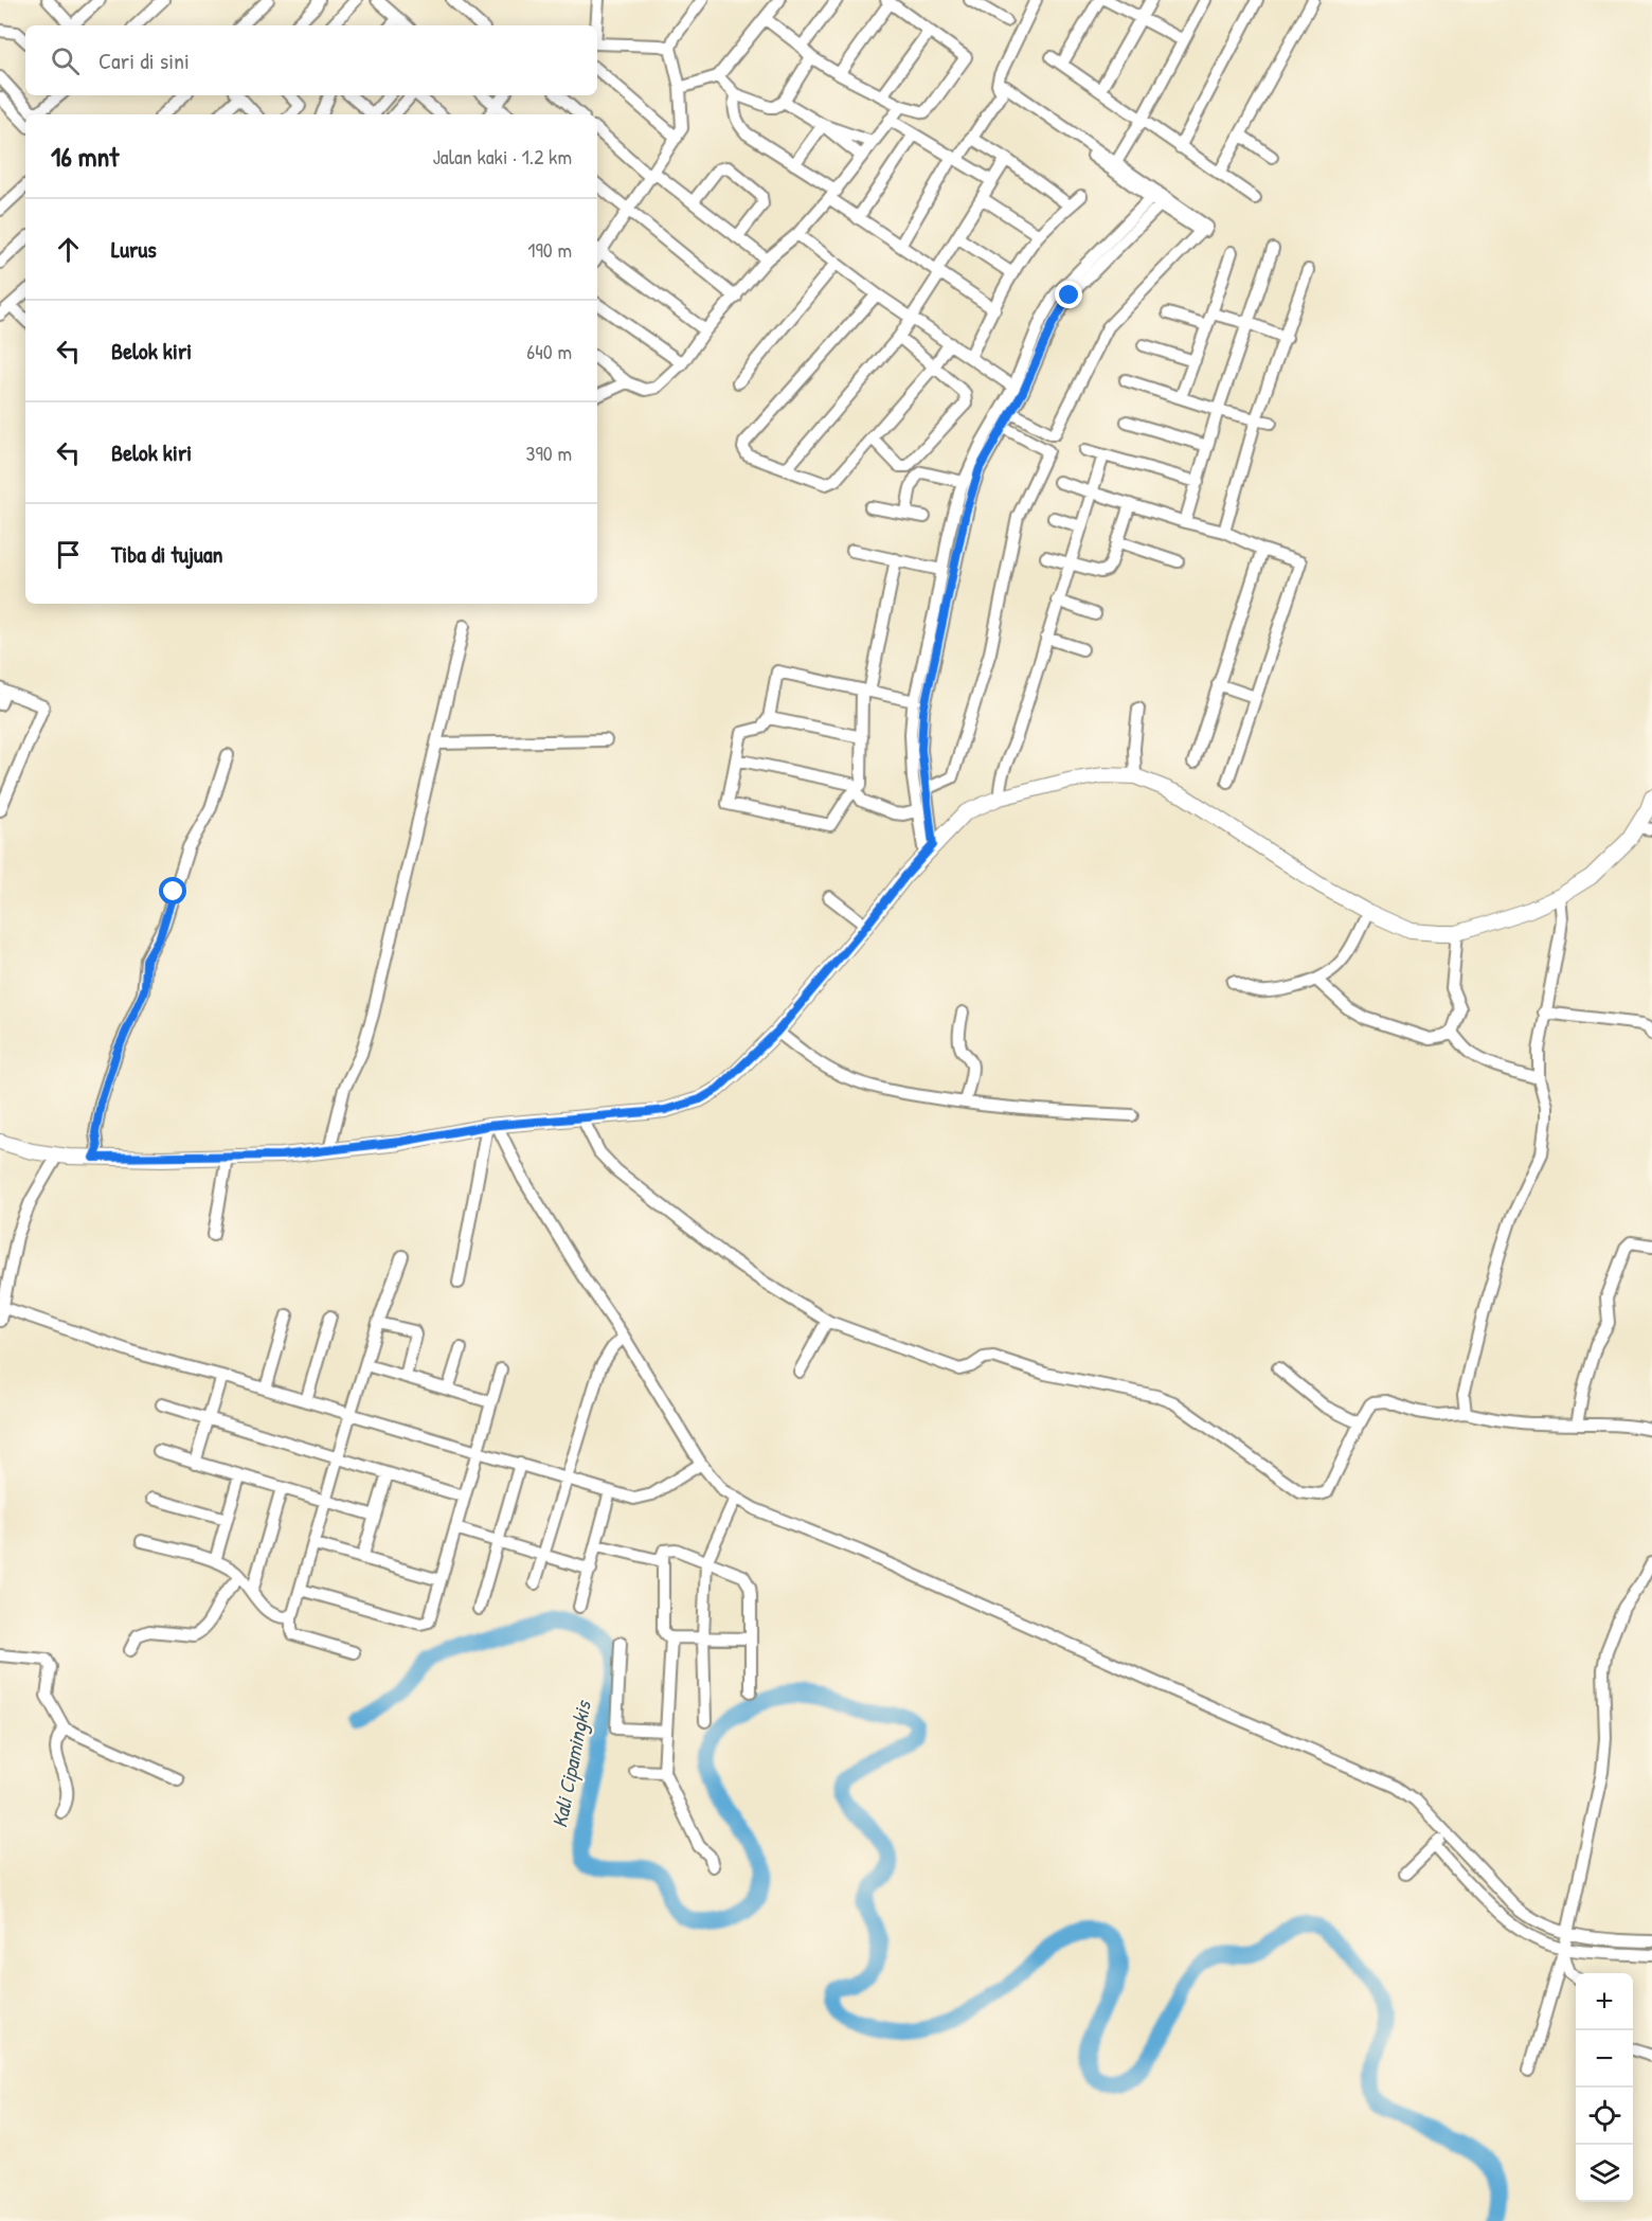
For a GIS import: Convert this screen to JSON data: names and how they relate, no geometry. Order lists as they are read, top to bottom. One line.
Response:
{"water":["Kali Cipamingkis"],"page":{"search":"Cari di sini","heading":["16 mnt","Jalan kaki · 1.2 km"],"list":[["Lurus","190 m"],["Belok kiri","640 m"],["Belok kiri","390 m"],"Tiba di tujuan"],"map_buttons":["+","−"]}}
